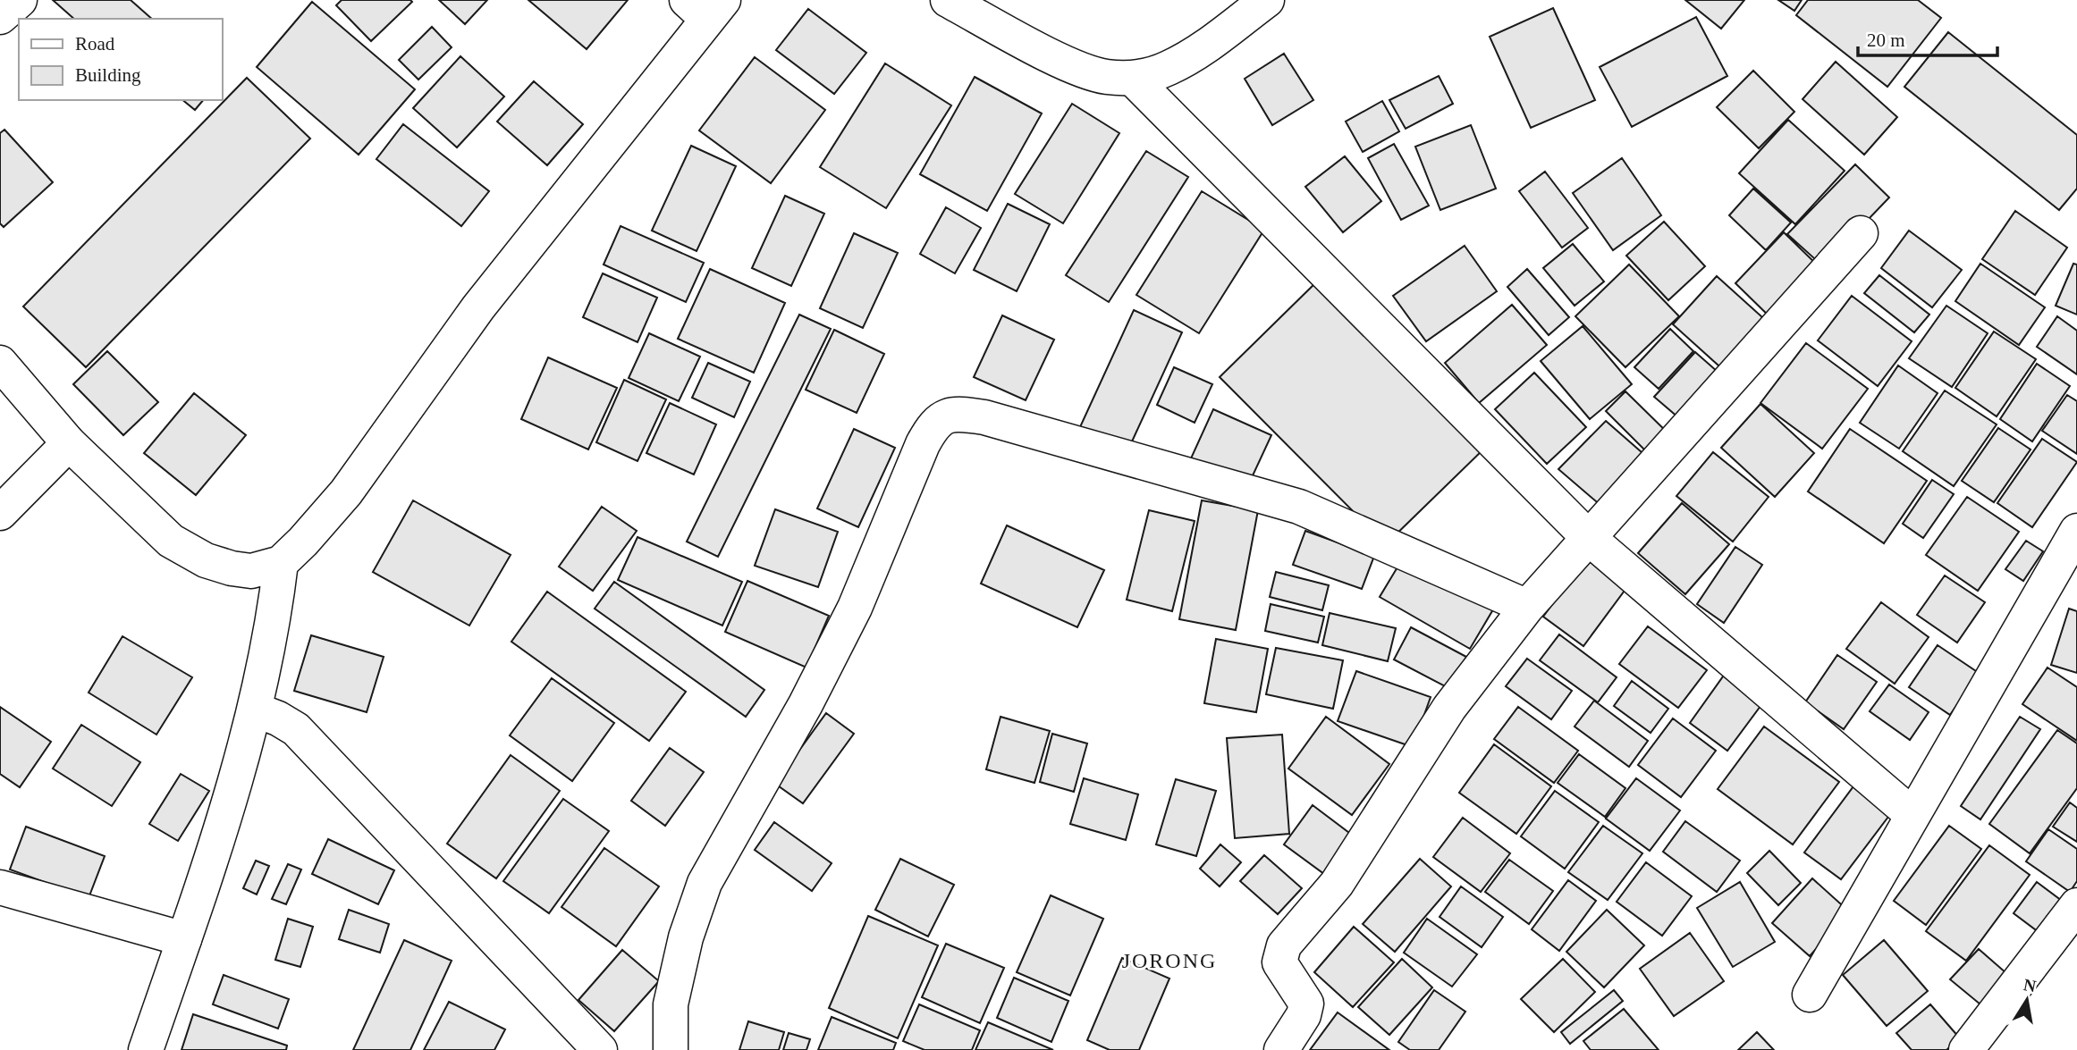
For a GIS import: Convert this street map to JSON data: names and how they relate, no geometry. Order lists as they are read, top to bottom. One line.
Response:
{"districts":["JORONG"],"legend":["Road","Building"],"scale_bar":"20 m","north":"top"}
